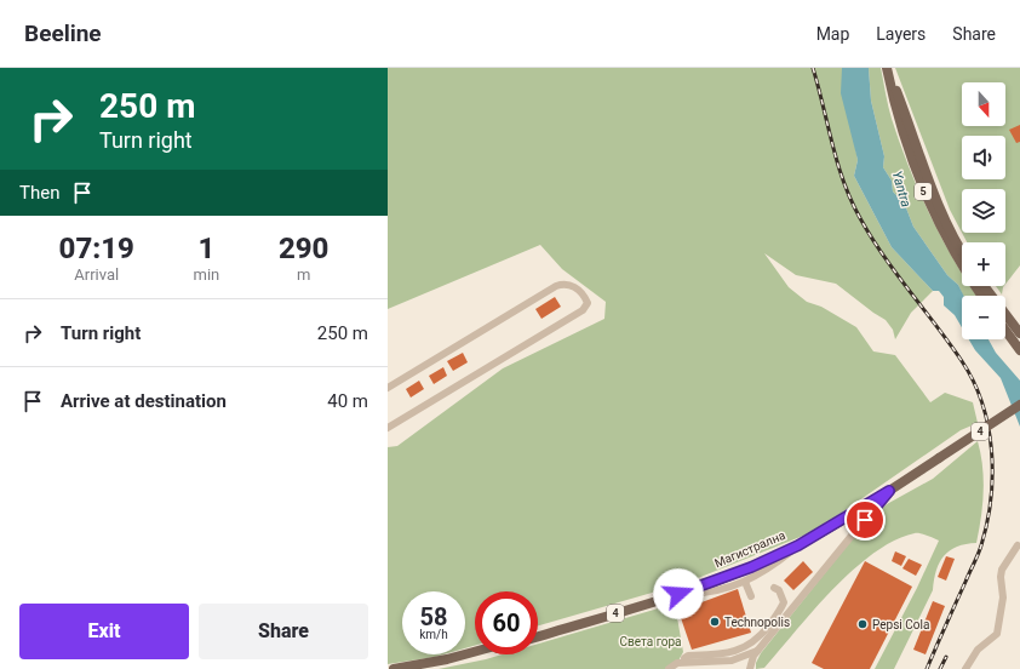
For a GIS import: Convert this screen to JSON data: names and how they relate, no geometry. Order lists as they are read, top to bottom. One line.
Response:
{"streets":{"main road":["5","4","Магистрална"]},"water":["Yantra"],"parks":["Света гора"],"places":["Technopolis","Pepsi Cola"],"north":"bottom","page":{"header":"Beeline","nav":["Map","Layers","Share"],"turn":["250 m","Turn right"],"map_buttons":["+","−"],"then":"Then","eta":["07:19","Arrival","1","min","290","m"],"list":[{"name":"Turn right","value":"250 m"},{"name":"Arrive at destination","value":"40 m"}],"speed":"58 km/h","limit":"60","buttons":["Exit","Share"]}}
